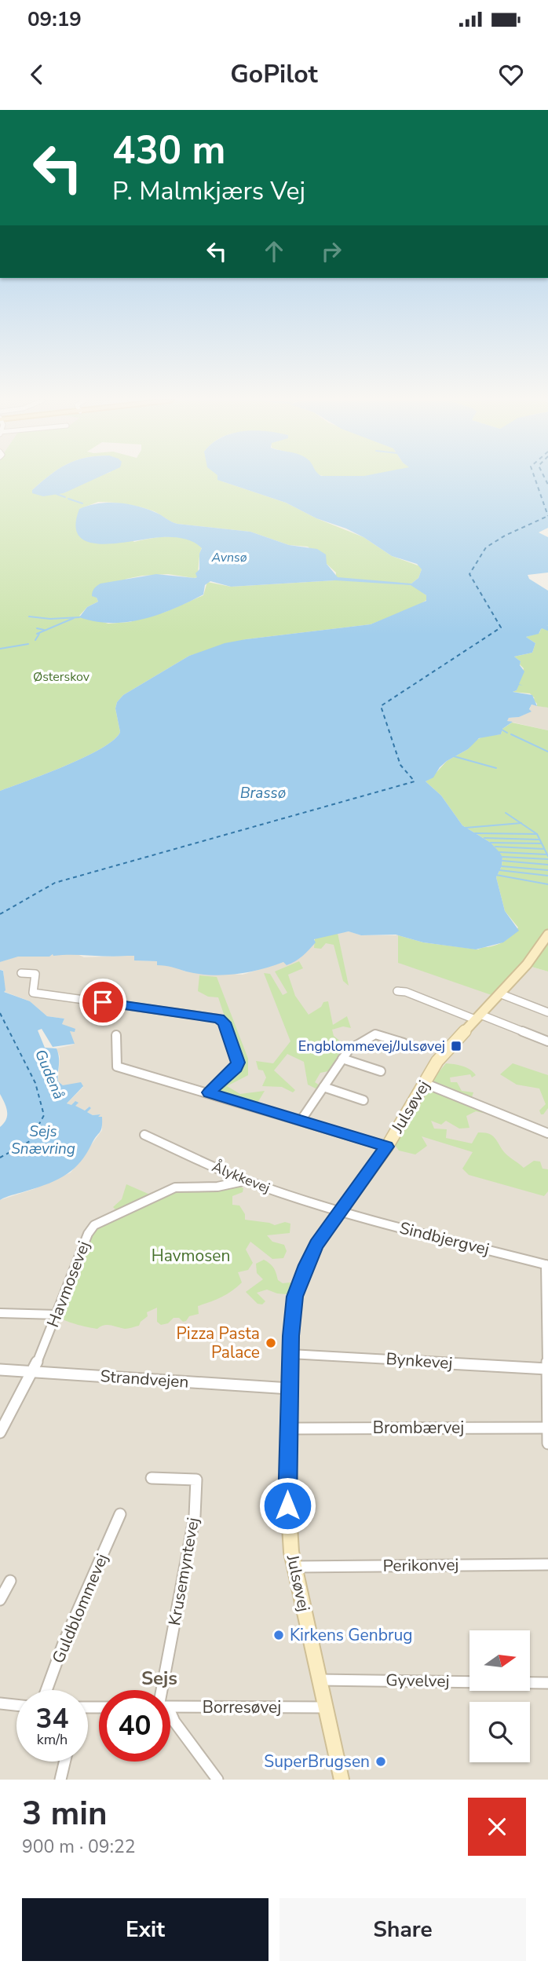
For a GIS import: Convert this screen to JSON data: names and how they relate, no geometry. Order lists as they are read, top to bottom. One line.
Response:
{"streets":{"street":["Julsøvej","Ålykkevej","Sindbjergvej","Havmosevej","Bynkevej","Strandvejen","Brombærvej","Perikonvej","Krusemyntevej","Guldblommevej","Gyvelvej","Borresøvej"]},"crossings":[["Julsøvej","Ålykkevej"],["Julsøvej","Sindbjergvej"],["Julsøvej","Bynkevej"],["Julsøvej","Strandvejen"],["Julsøvej","Brombærvej"],["Julsøvej","Perikonvej"],["Julsøvej","Gyvelvej"],["Julsøvej","Borresøvej"],["Ålykkevej","Sindbjergvej"],["Ålykkevej","Havmosevej"],["Havmosevej","Strandvejen"]],"districts":["Sejs"],"water":["Avnsø","Brassø","Gudenå","Sejs Snævring"],"parks":["Østerskov","Havmosen"],"places":{"transit":["Engblommevej/Julsøvej"],"other":["Pizza Pasta Palace","Kirkens Genbrug","SuperBrugsen"]},"north":"right","page":{"status":"09:19","header":"GoPilot","turn":["430 m","P. Malmkjærs Vej"],"speed":"34 km/h","limit":"40","heading":["3 min","900 m · 09:22"],"buttons":["Exit","Share"]}}
